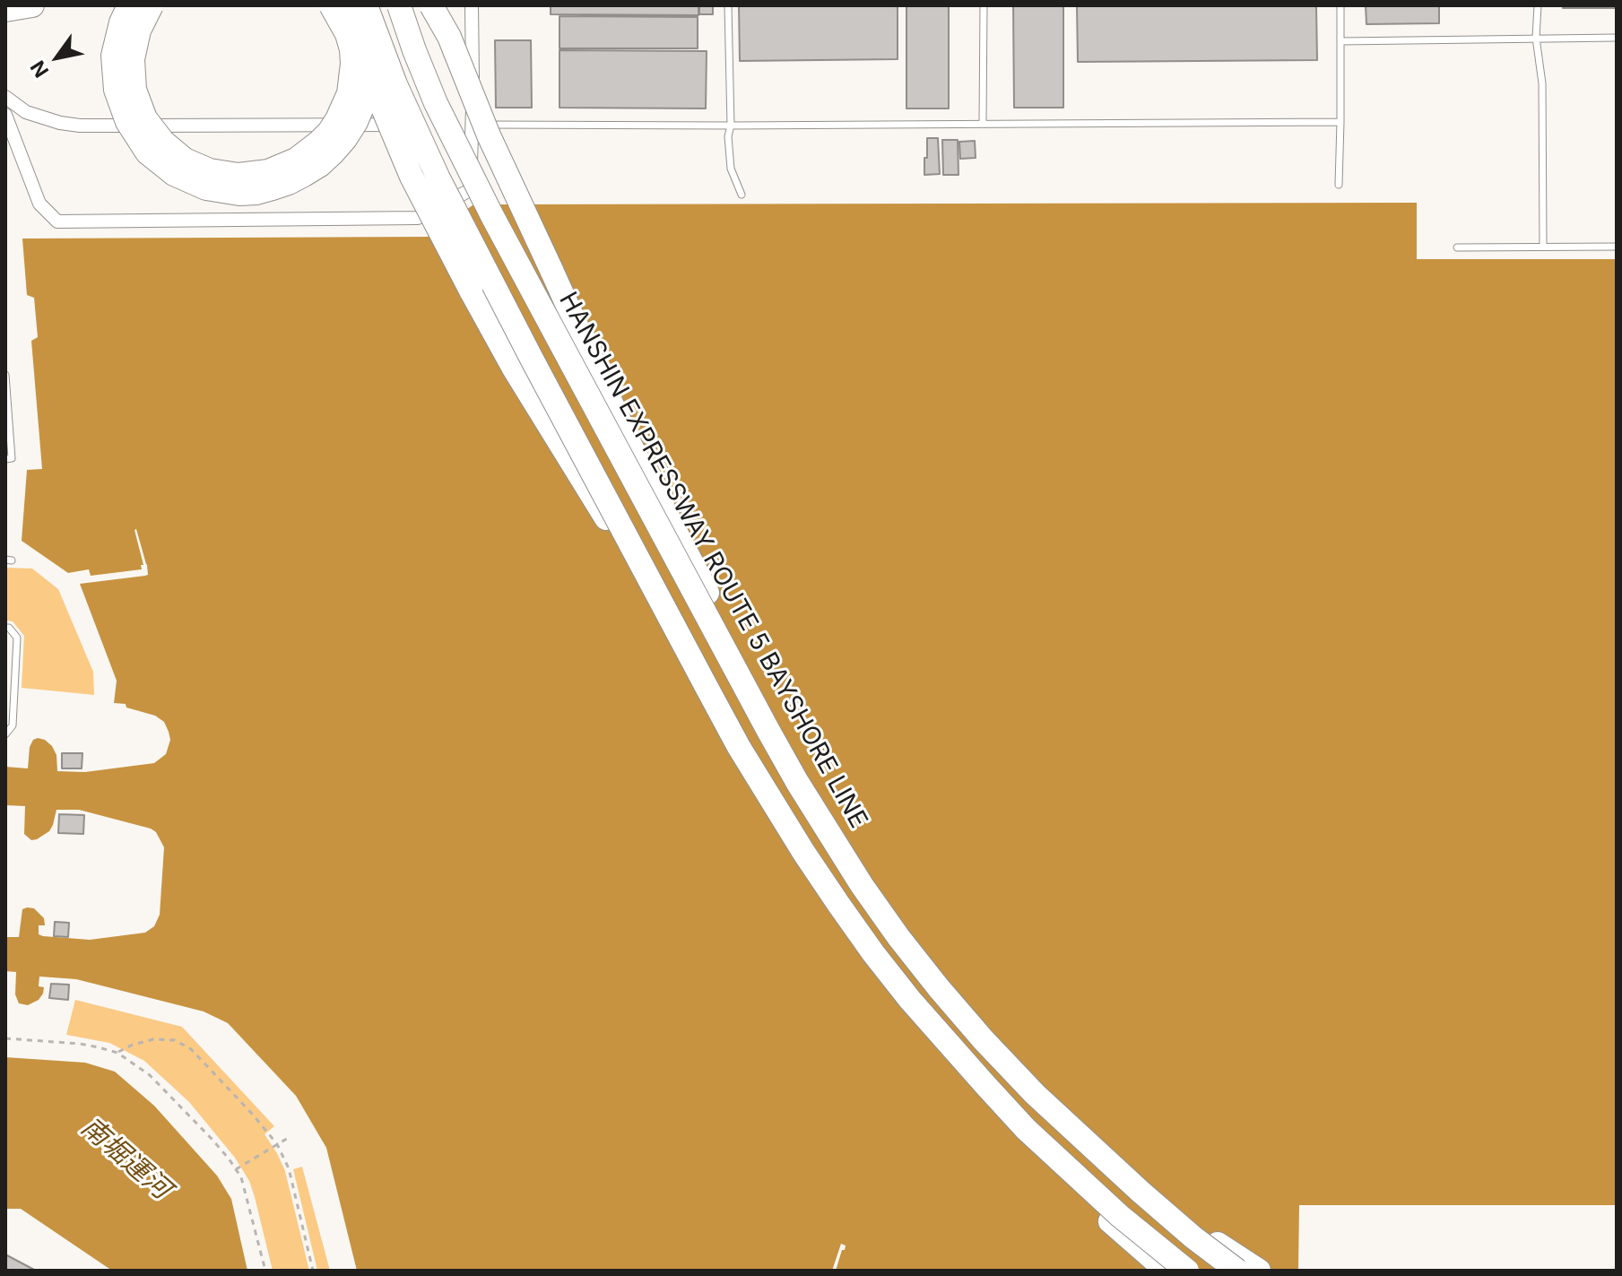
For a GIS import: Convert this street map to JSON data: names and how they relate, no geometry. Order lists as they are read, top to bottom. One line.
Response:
{"streets":{"highway":["HANSHIN EXPRESSWAY ROUTE 5 BAYSHORE LINE"]},"water":["南堀運河"],"north":"bottom left"}
